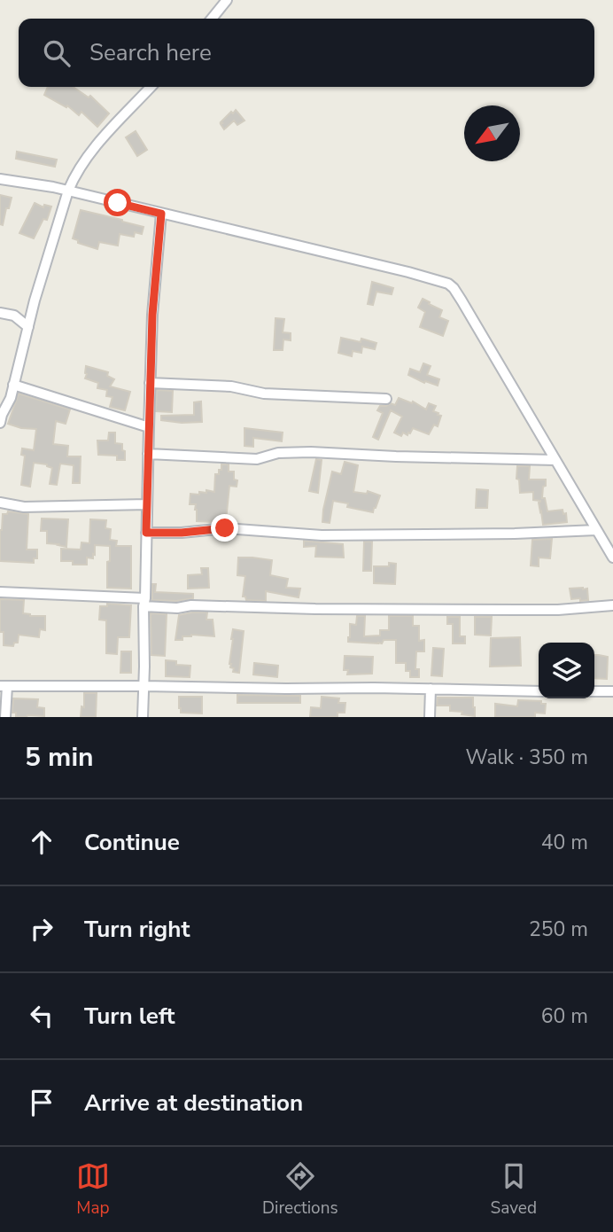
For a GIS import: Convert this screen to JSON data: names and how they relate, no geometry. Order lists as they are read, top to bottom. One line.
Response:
{"north":"bottom left","page":{"search":"Search here","heading":["5 min","Walk · 350 m"],"list":[["Continue","40 m"],["Turn right","250 m"],["Turn left","60 m"],"Arrive at destination"],"nav":["Map","Directions","Saved"]}}
